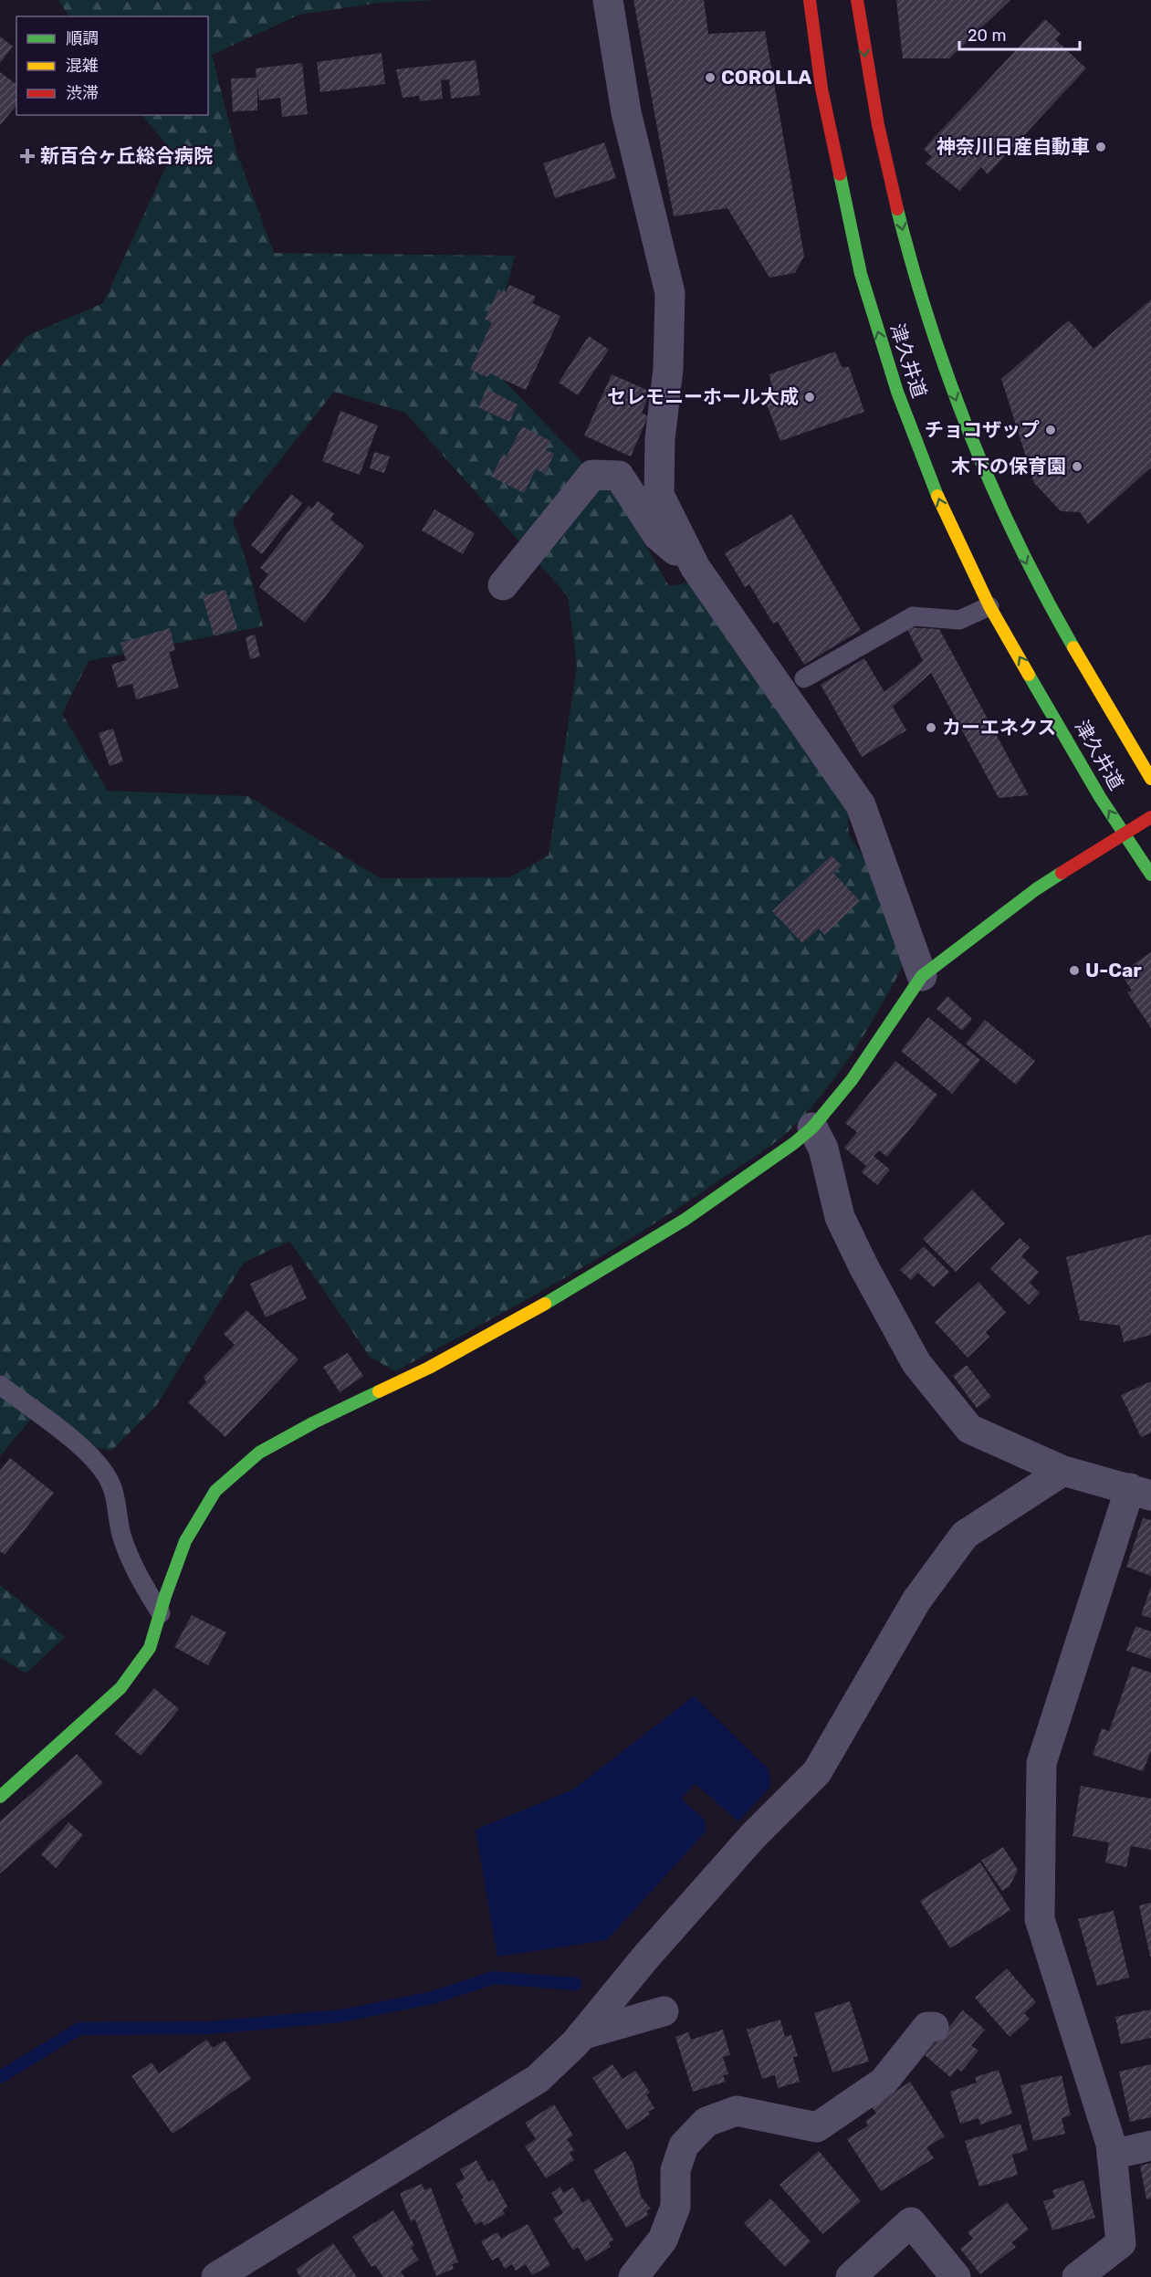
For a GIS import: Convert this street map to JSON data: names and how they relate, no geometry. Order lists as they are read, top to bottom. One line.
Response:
{"streets":{"main road":["津久井道"]},"places":{"other":["COROLLA","神奈川日産自動車","セレモニーホール大成","チョコザップ","木下の保育園","カーエネクス","U-Car"],"health":["新百合ヶ丘総合病院"]},"legend":["順調","混雑","渋滞"],"scale_bar":"20 m"}
